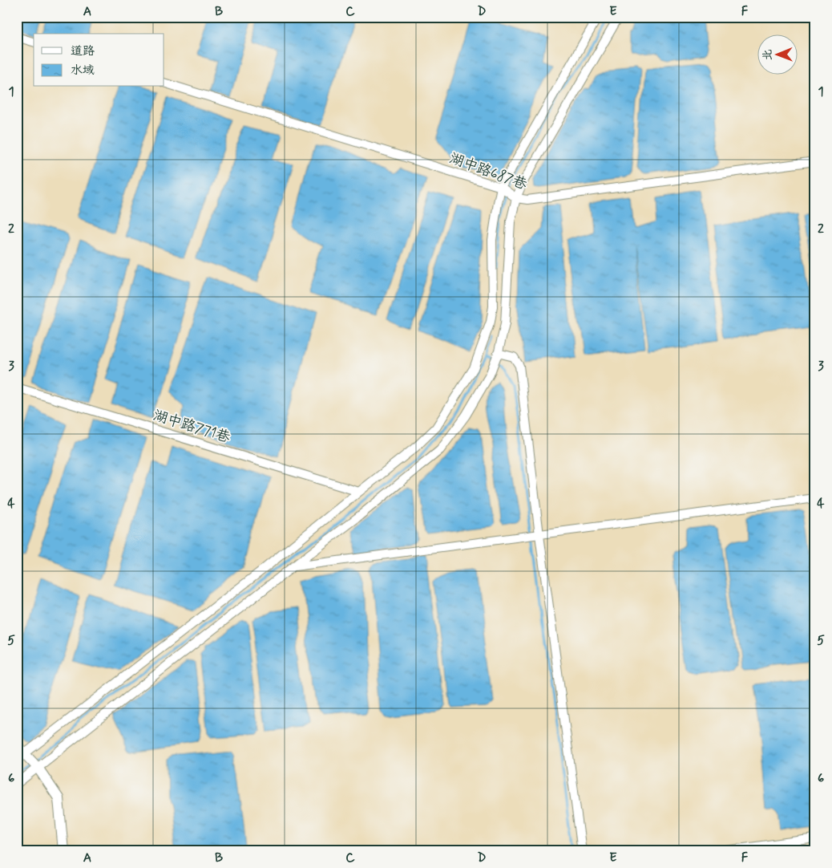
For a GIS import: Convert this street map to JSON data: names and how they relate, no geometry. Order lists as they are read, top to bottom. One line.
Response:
{"streets":{"street":["湖中路687巷","湖中路771巷"]},"legend":["道路","水域"],"north":"left","grid":{"columns":["A","B","C","D","E","F"],"rows":["1","2","3","4","5","6"]}}
